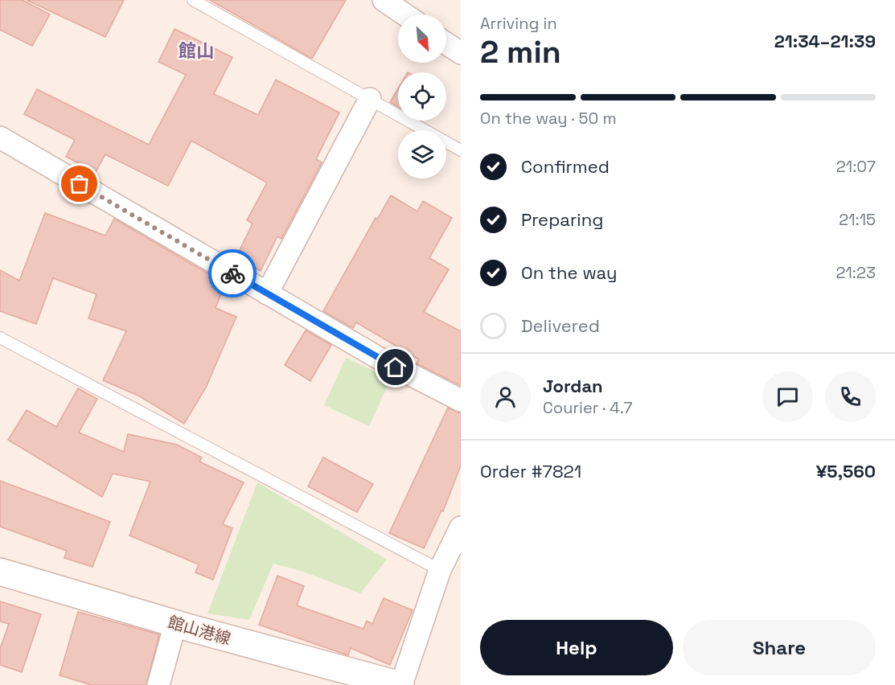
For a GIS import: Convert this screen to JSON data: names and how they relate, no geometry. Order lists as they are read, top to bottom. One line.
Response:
{"streets":{"main road":["館山港線"]},"districts":["館山"],"north":"bottom right","page":{"heading":["2 min","Arriving in","21:34–21:39"],"panel":["Jordan","Courier · 4.7","Order #7821","¥5,560"],"bar":"On the way · 50 m","list":[["Confirmed","21:07"],["Preparing","21:15"],["On the way","21:23"],"Delivered"],"buttons":["Help","Share"]}}
